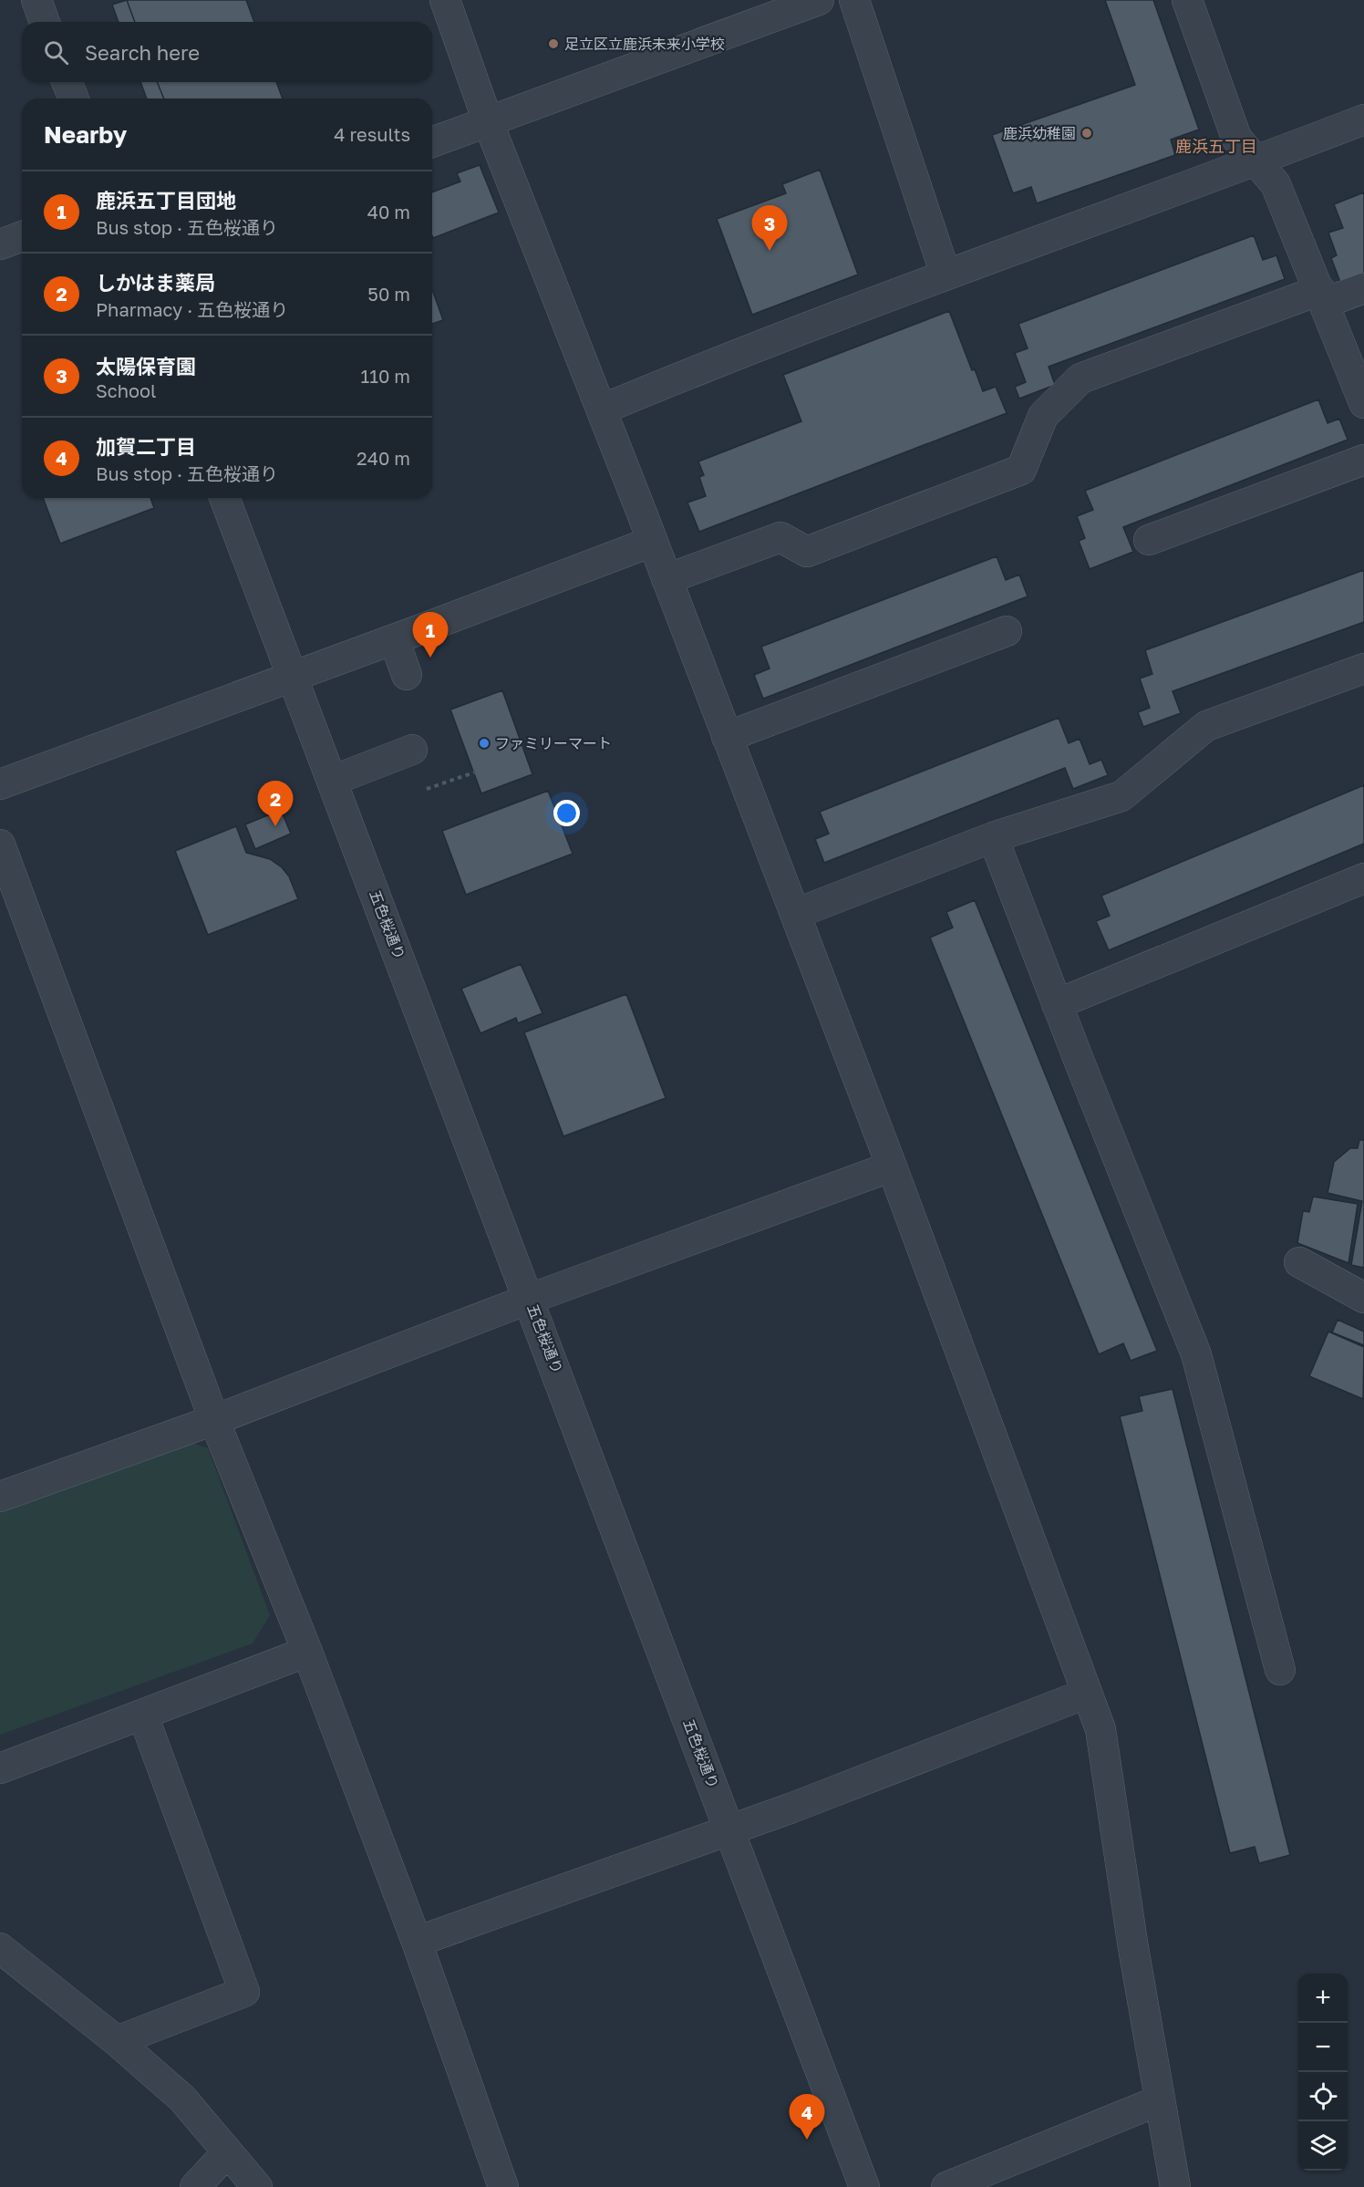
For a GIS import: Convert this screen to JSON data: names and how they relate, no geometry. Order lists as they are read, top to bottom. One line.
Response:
{"streets":{"street":["五色桜通り"]},"districts":["鹿浜五丁目"],"places":["足立区立鹿浜未来小学校","鹿浜幼稚園","ファミリーマート"],"page":{"search":"Search here","heading":["Nearby","4 results"],"list":[{"mark":"1","name":"鹿浜五丁目団地","note":"Bus stop · 五色桜通り","value":"40 m"},{"mark":"2","name":"しかはま薬局","note":"Pharmacy · 五色桜通り","value":"50 m"},{"mark":"3","name":"太陽保育園","note":"School","value":"110 m"},{"mark":"4","name":"加賀二丁目","note":"Bus stop · 五色桜通り","value":"240 m"}],"pins":["3","1","2","4"],"map_buttons":["+","−"]}}
